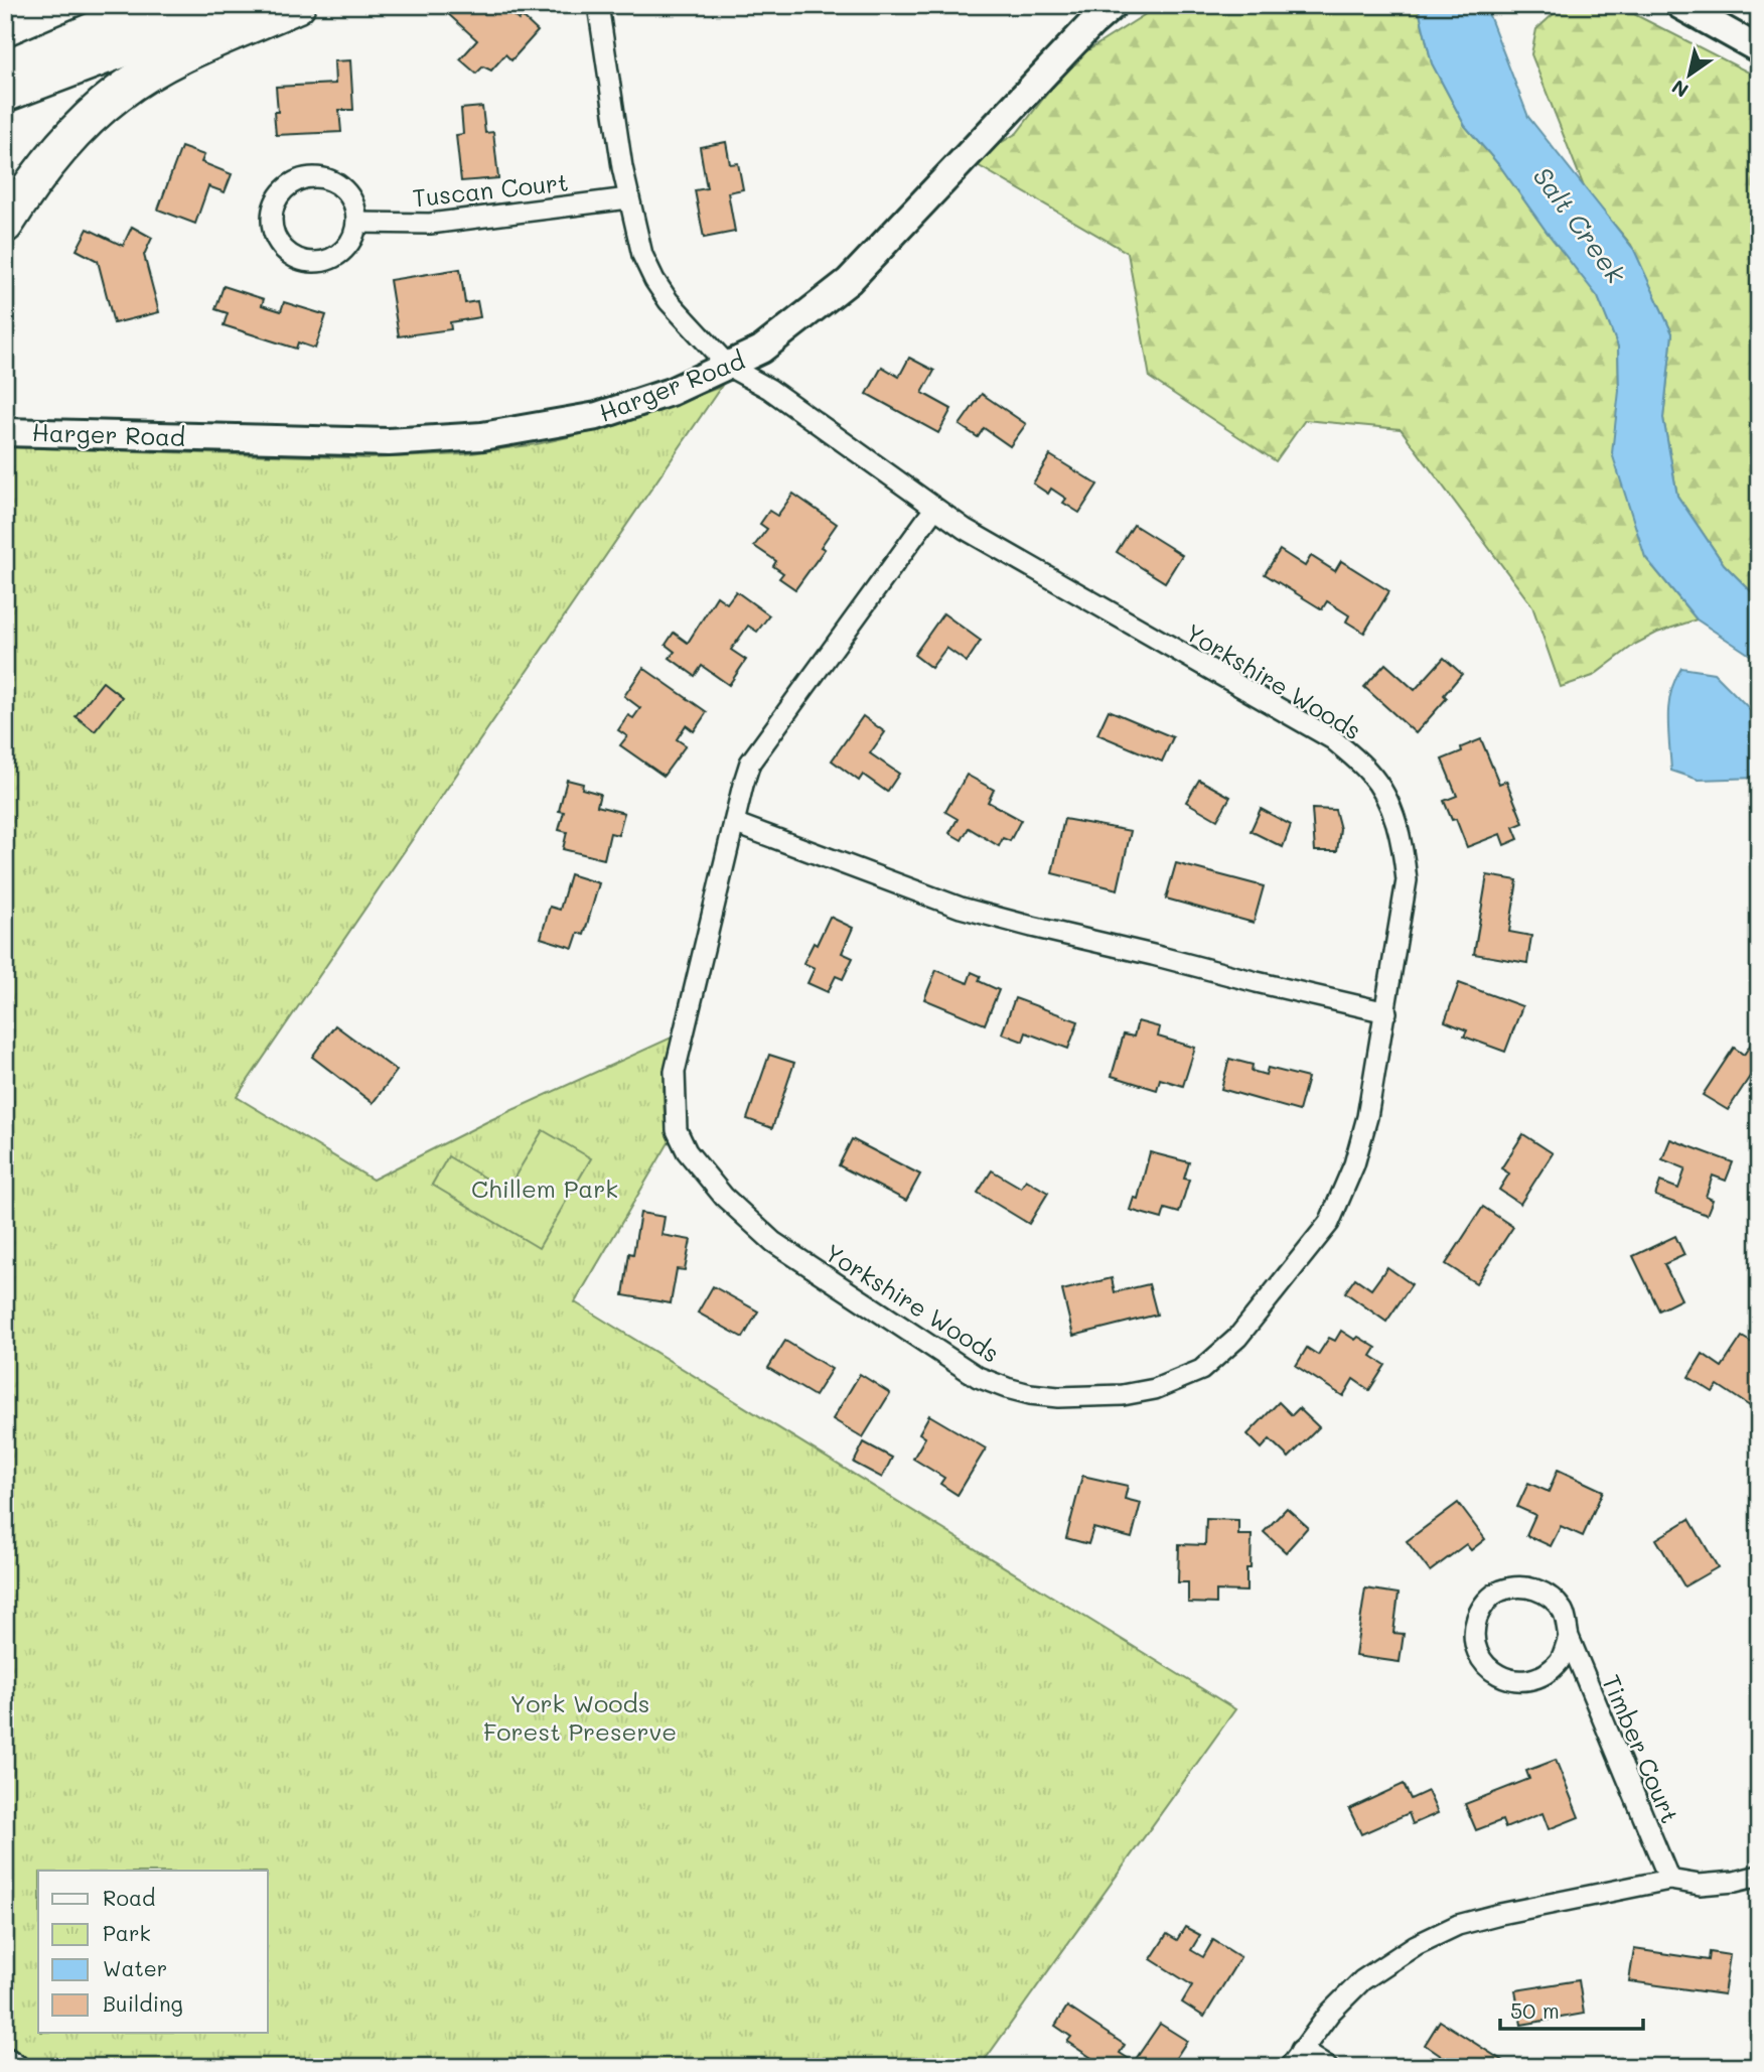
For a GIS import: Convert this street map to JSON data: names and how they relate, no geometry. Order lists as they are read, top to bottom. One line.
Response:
{"streets":{"street":["Tuscan Court","Harger Road","Yorkshire Woods","Timber Court"]},"crossings":[["Tuscan Court","Yorkshire Woods"],["Harger Road","Yorkshire Woods"]],"water":["Salt Creek"],"parks":["Chillem Park","York Woods Forest Preserve"],"legend":["Road","Park","Water","Building"],"scale_bar":"50 m","north":"bottom left"}
